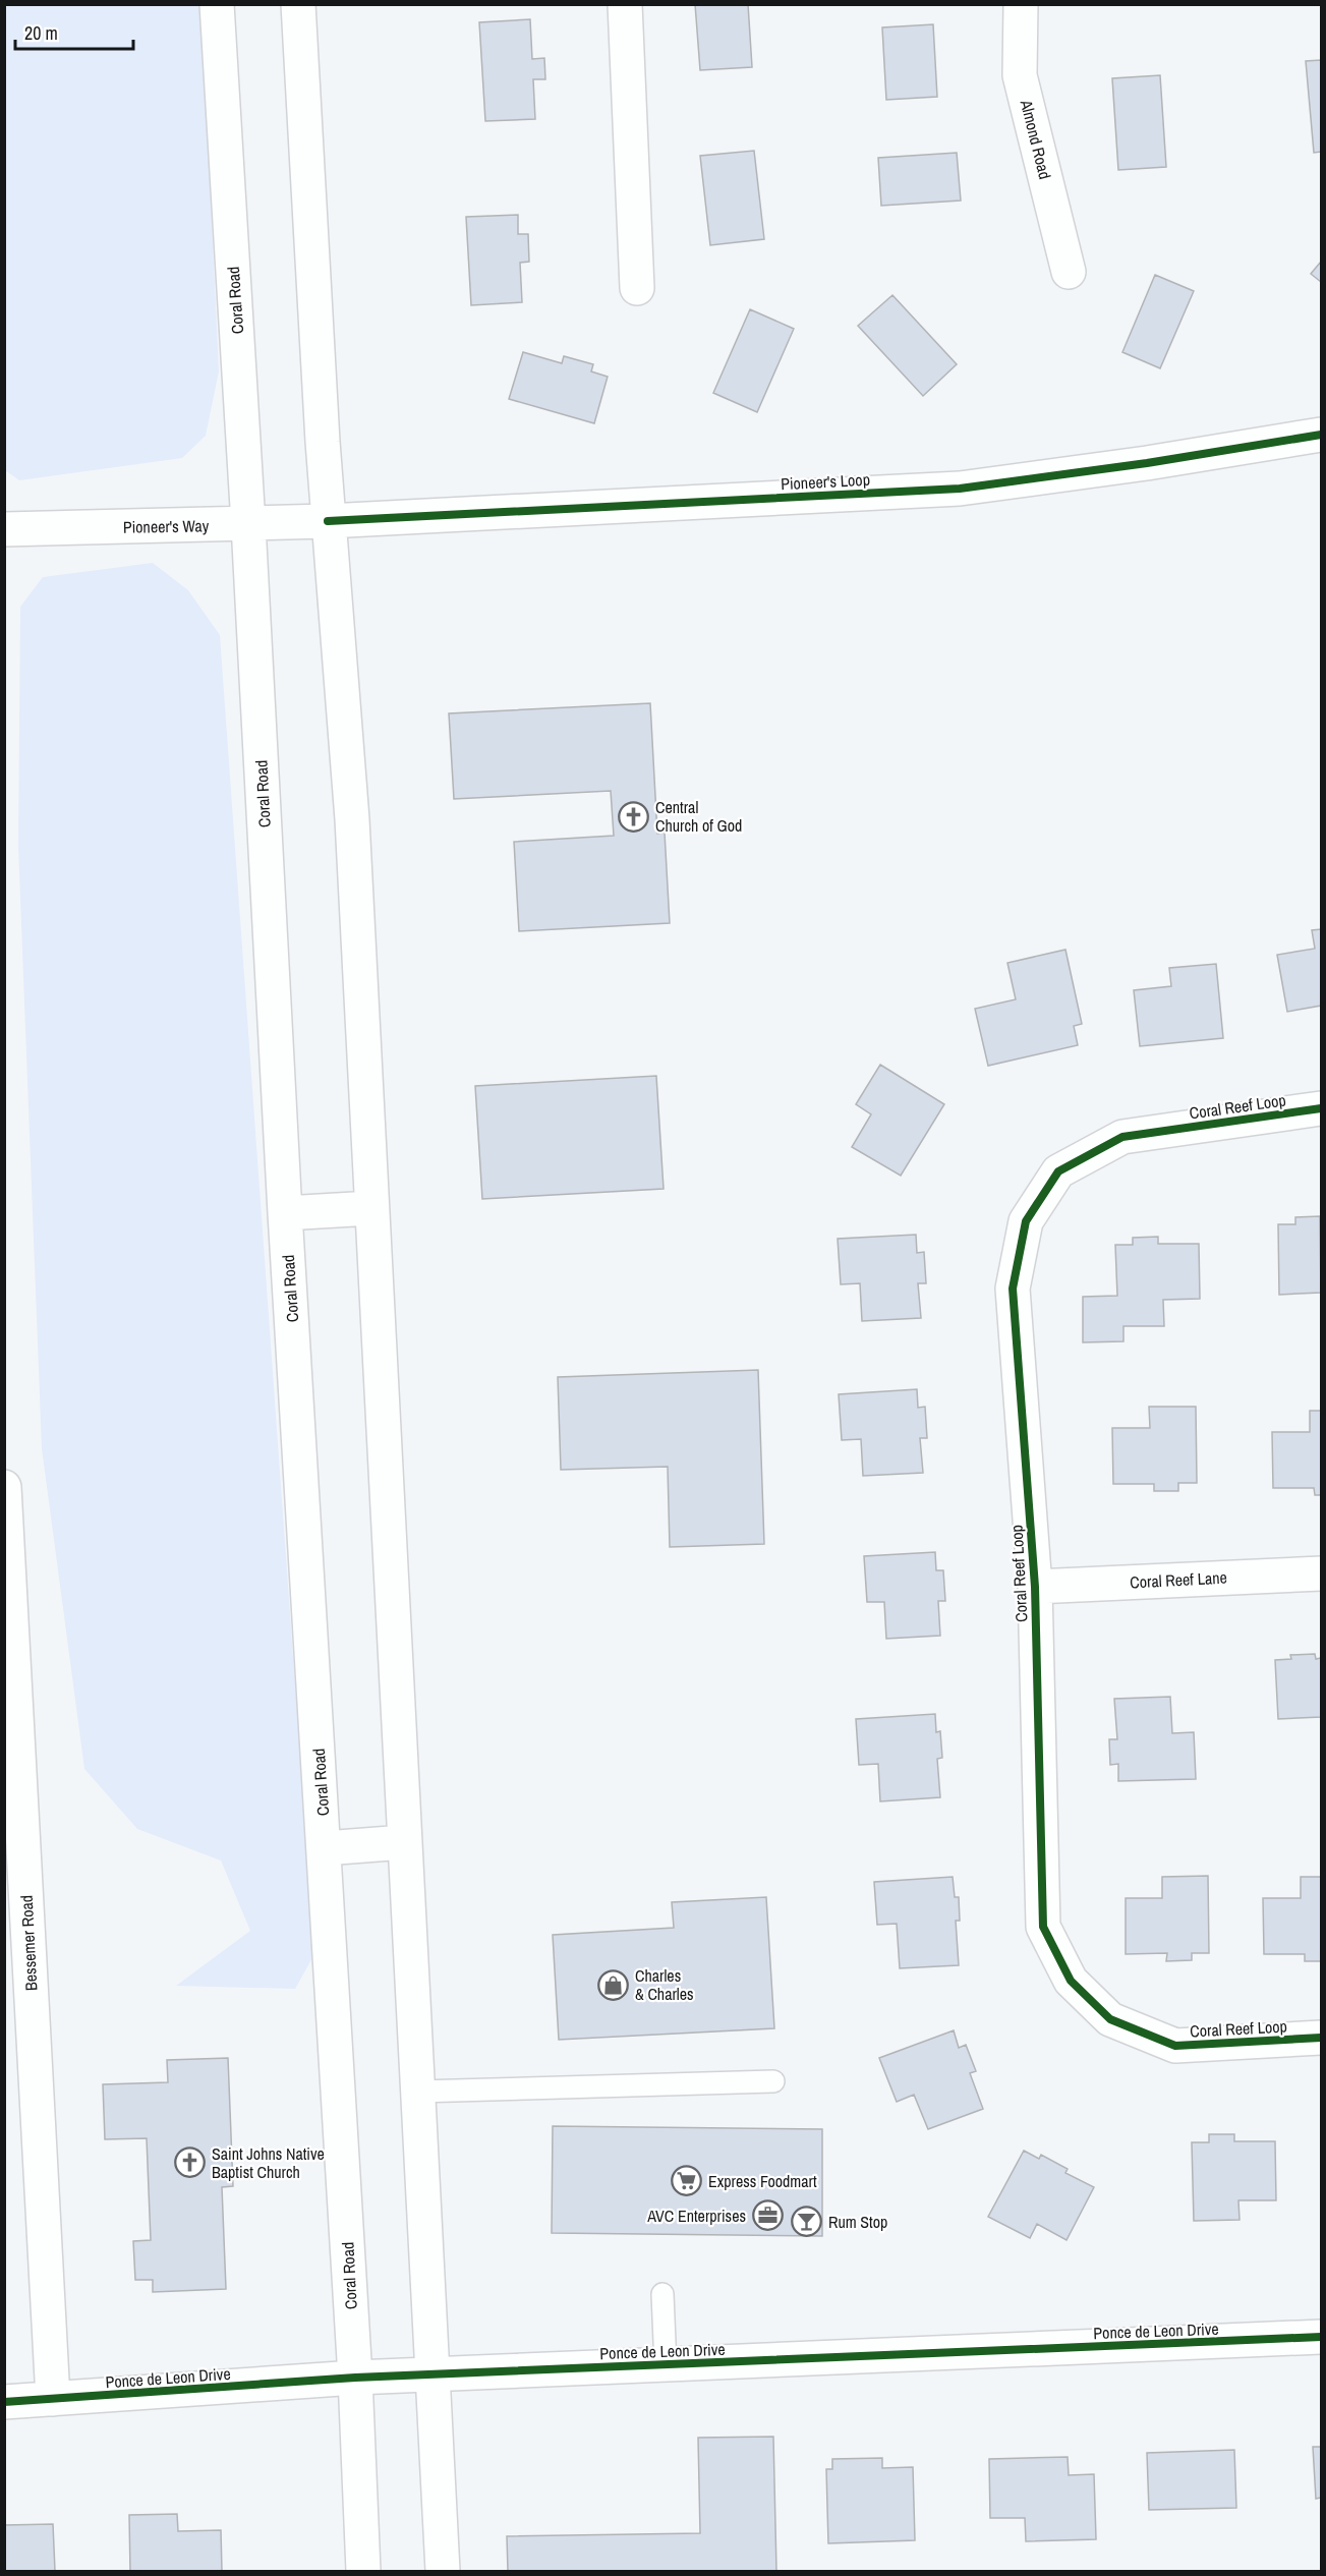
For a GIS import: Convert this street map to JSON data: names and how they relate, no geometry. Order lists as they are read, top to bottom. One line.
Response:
{"streets":{"main road":["Almond Road","Coral Road","Pioneer's Loop","Pioneer's Way","Coral Reef Loop","Coral Reef Lane","Bessemer Road","Ponce de Leon Drive"]},"crossings":[["Coral Road","Pioneer's Way"],["Coral Road","Ponce de Leon Drive"],["Pioneer's Loop","Pioneer's Way"],["Coral Reef Loop","Coral Reef Lane"],["Bessemer Road","Ponce de Leon Drive"]],"places":{"church":["Central Church of God","Saint Johns Native Baptist Church"],"shop":["Charles & Charles"],"supermarket":["Express Foodmart"],"office":["AVC Enterprises"],"bar":["Rum Stop"]},"scale_bar":"20 m"}
